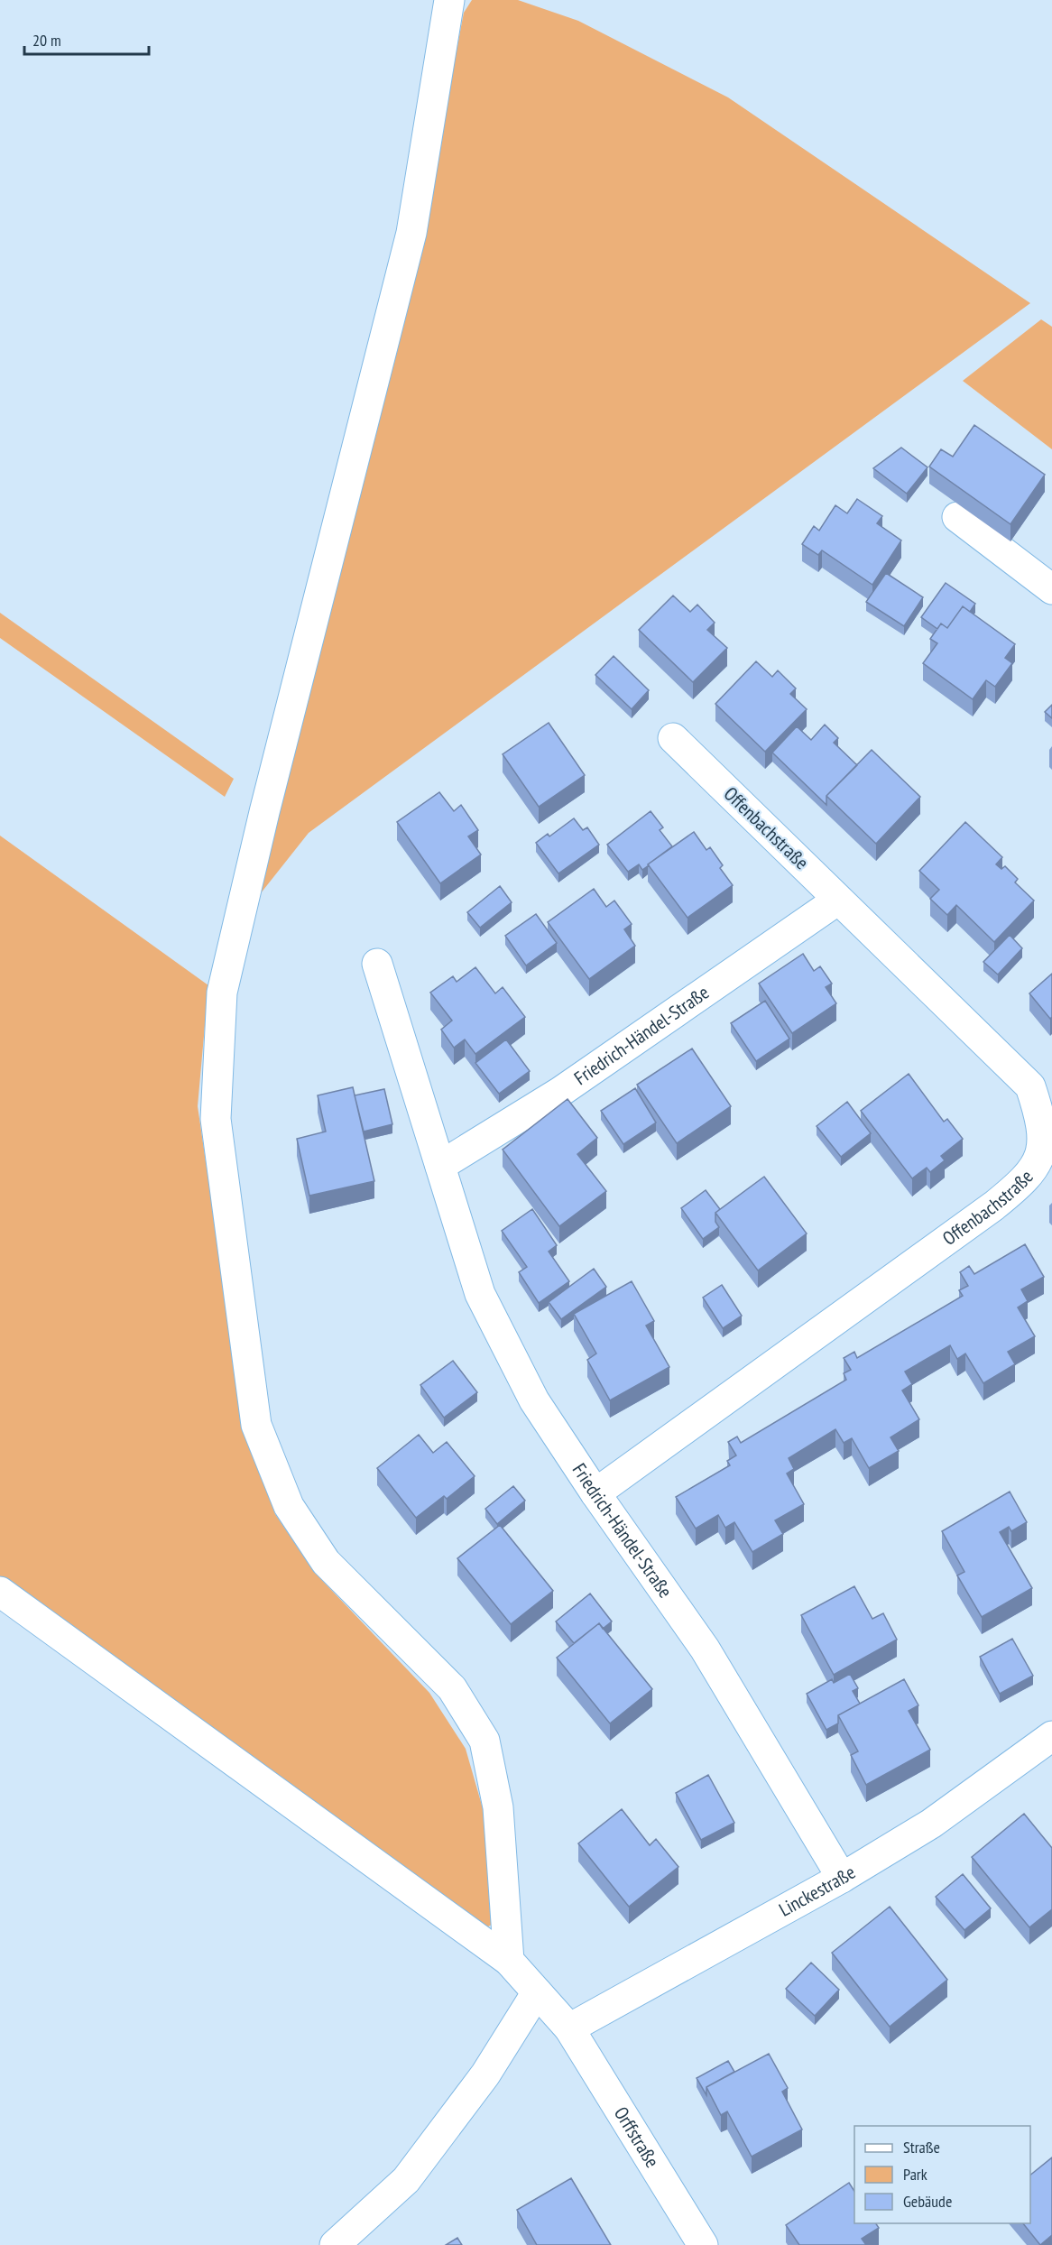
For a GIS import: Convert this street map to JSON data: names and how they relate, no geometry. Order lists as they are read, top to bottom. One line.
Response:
{"streets":{"street":["Offenbachstraße","Friedrich-Händel-Straße","Linckestraße","Orffstraße"]},"crossings":[["Offenbachstraße","Friedrich-Händel-Straße"],["Friedrich-Händel-Straße","Linckestraße"],["Linckestraße","Orffstraße"]],"legend":["Straße","Park","Gebäude"],"scale_bar":"20 m"}
